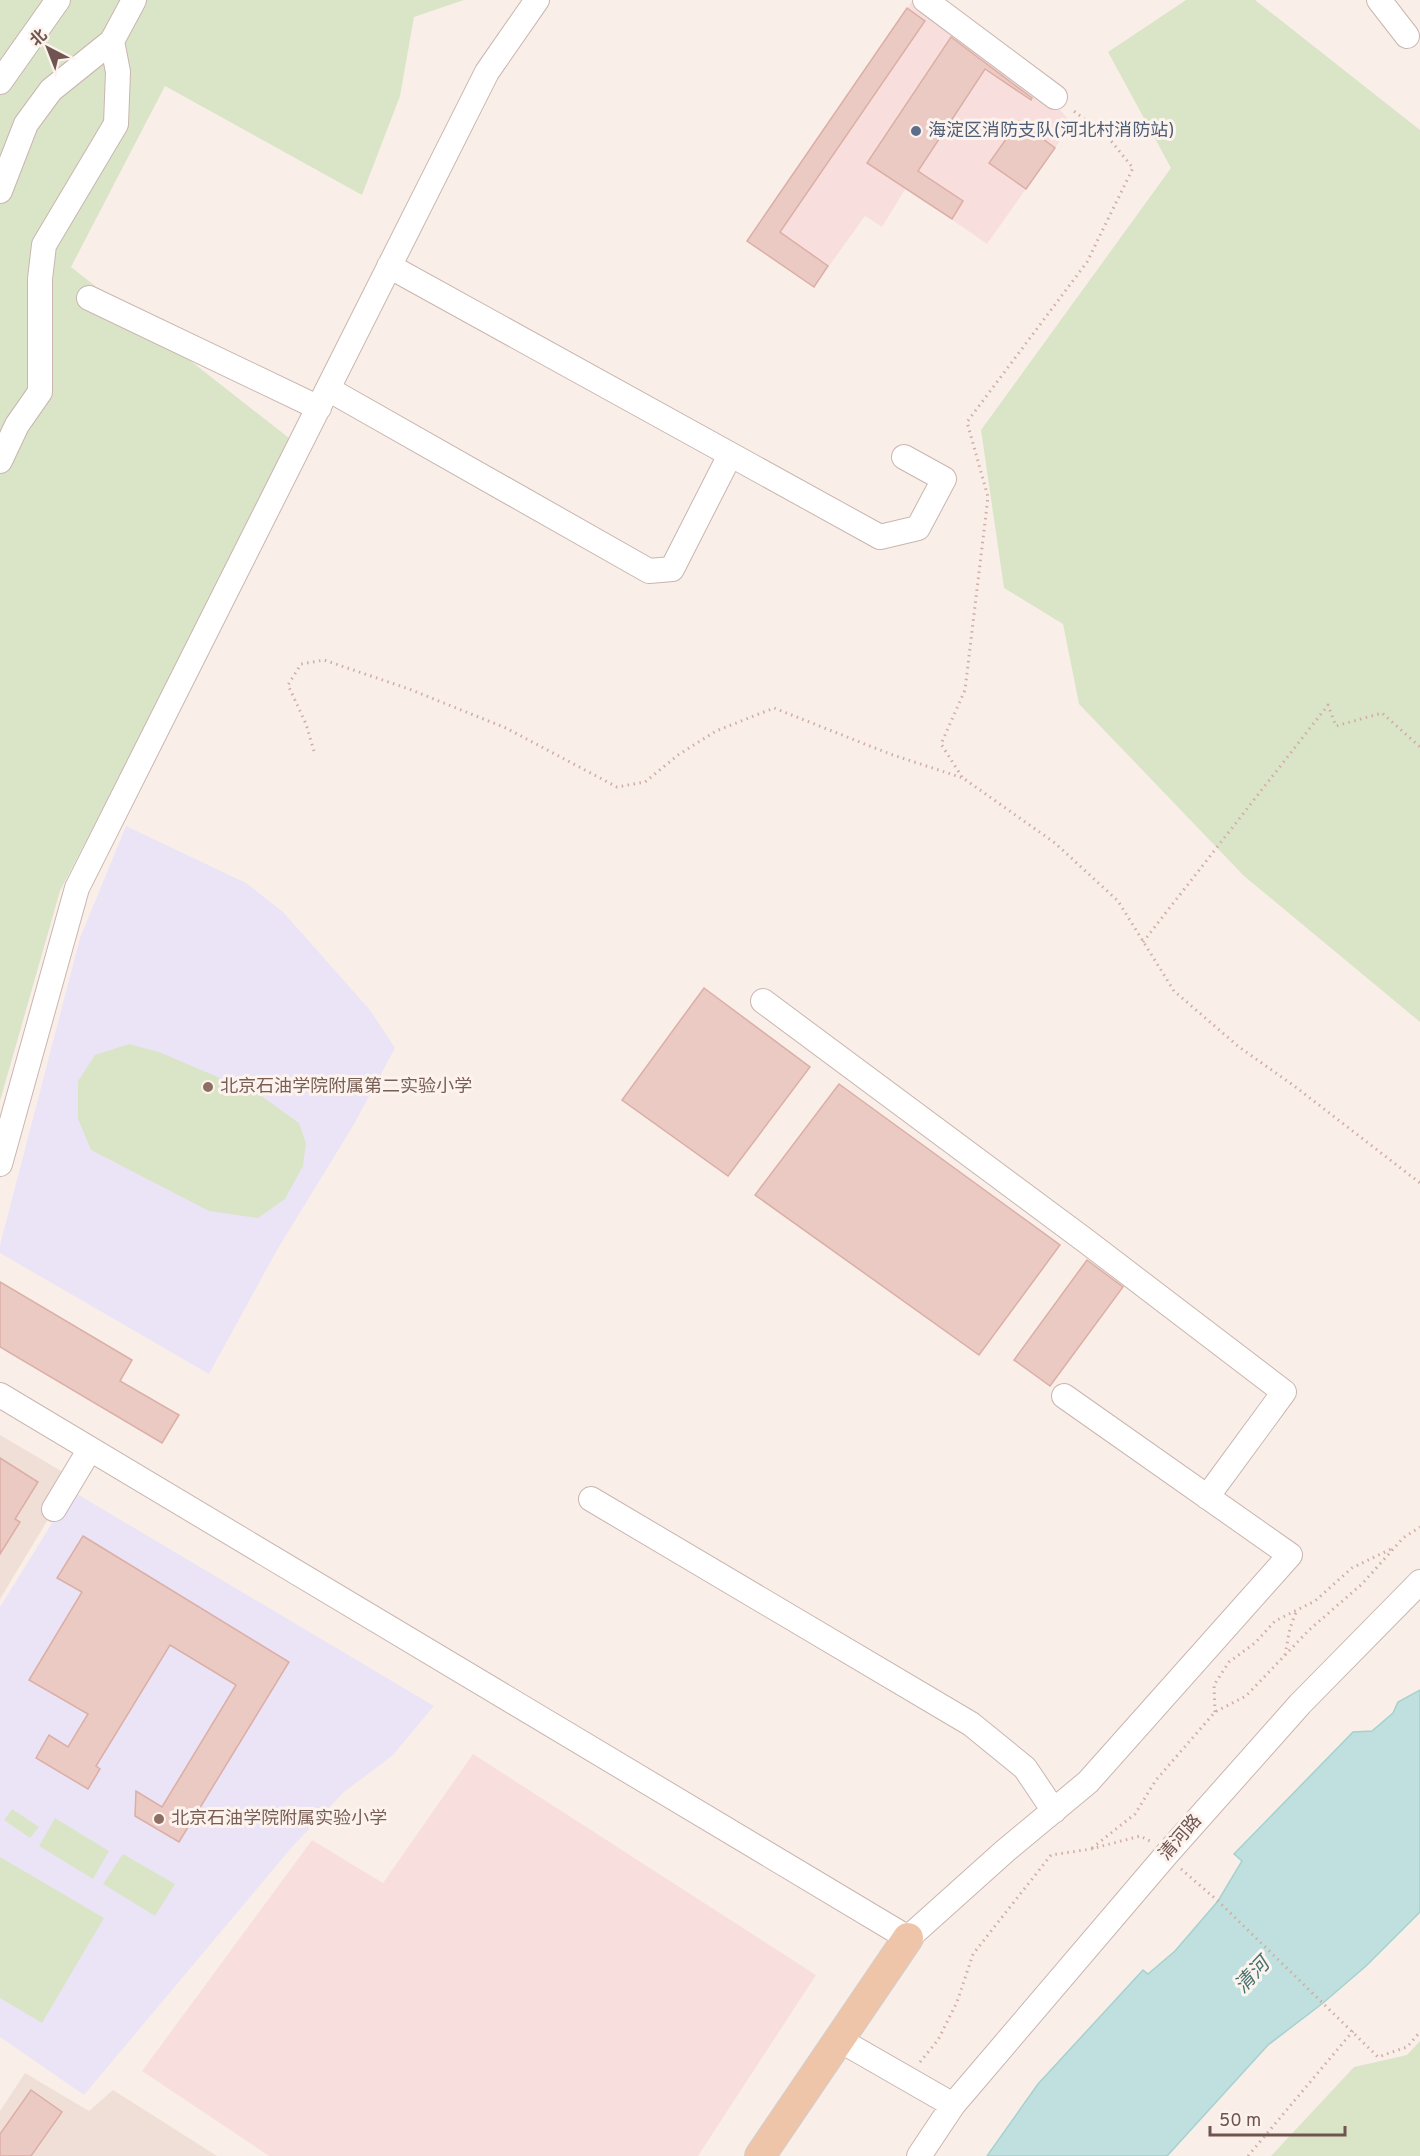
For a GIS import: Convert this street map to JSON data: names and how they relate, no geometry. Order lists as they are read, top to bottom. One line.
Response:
{"streets":{"street":["清河路"]},"water":["清河"],"places":["海淀区消防支队(河北村消防站)","北京石油学院附属第二实验小学","北京石油学院附属实验小学"],"scale_bar":"50 m","north":"top left"}
